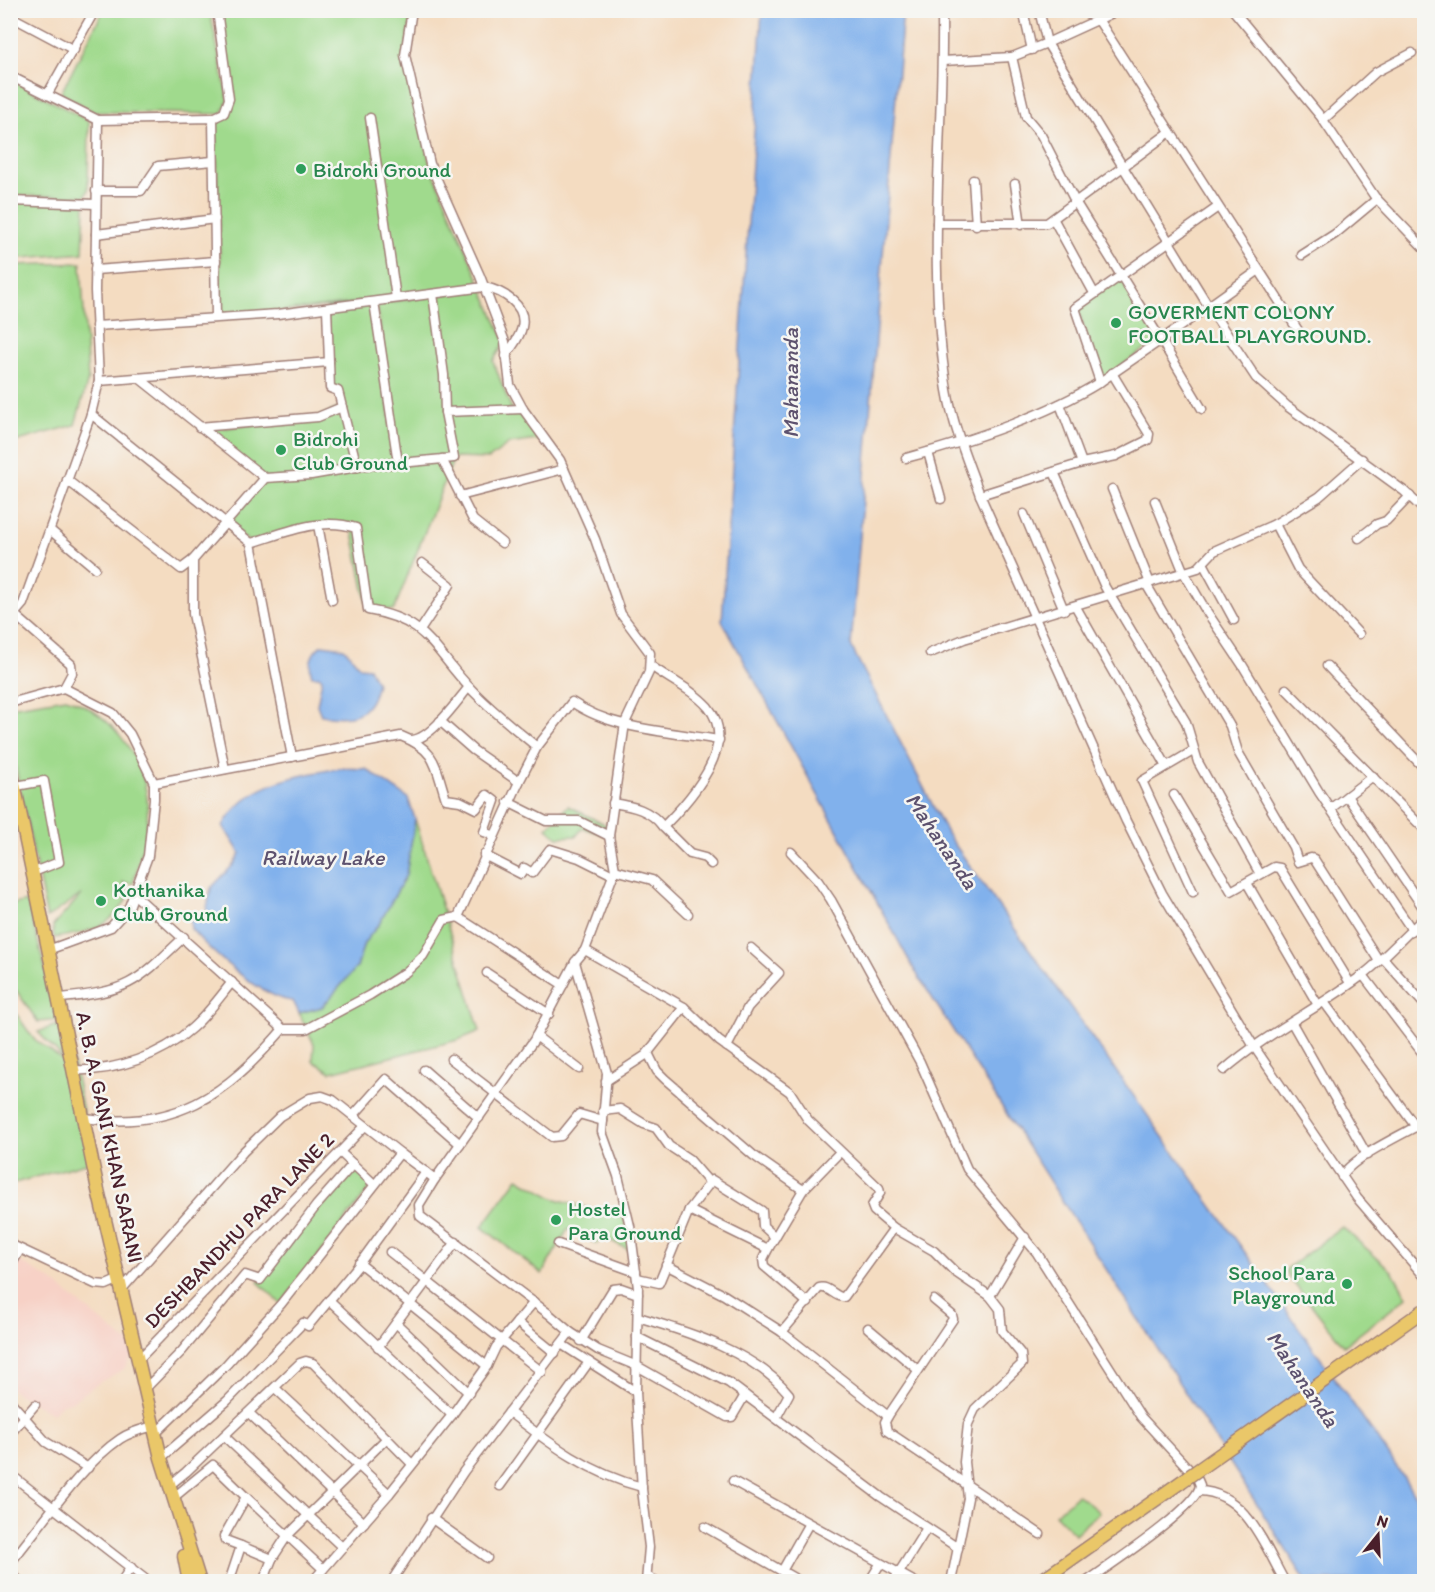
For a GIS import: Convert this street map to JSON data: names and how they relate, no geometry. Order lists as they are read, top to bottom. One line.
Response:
{"streets":{"main road":["A. B. A. GANI KHAN SARANI"],"street":["DESHBANDHU PARA LANE 2"]},"crossings":[["A. B. A. GANI KHAN SARANI","DESHBANDHU PARA LANE 2"]],"water":["Mahananda","Railway Lake"],"places":["Bidrohi Ground","GOVERMENT COLONY FOOTBALL PLAYGROUND.","Bidrohi Club Ground","Kothanika Club Ground","Hostel Para Ground","School Para Playground"],"north":"top"}
